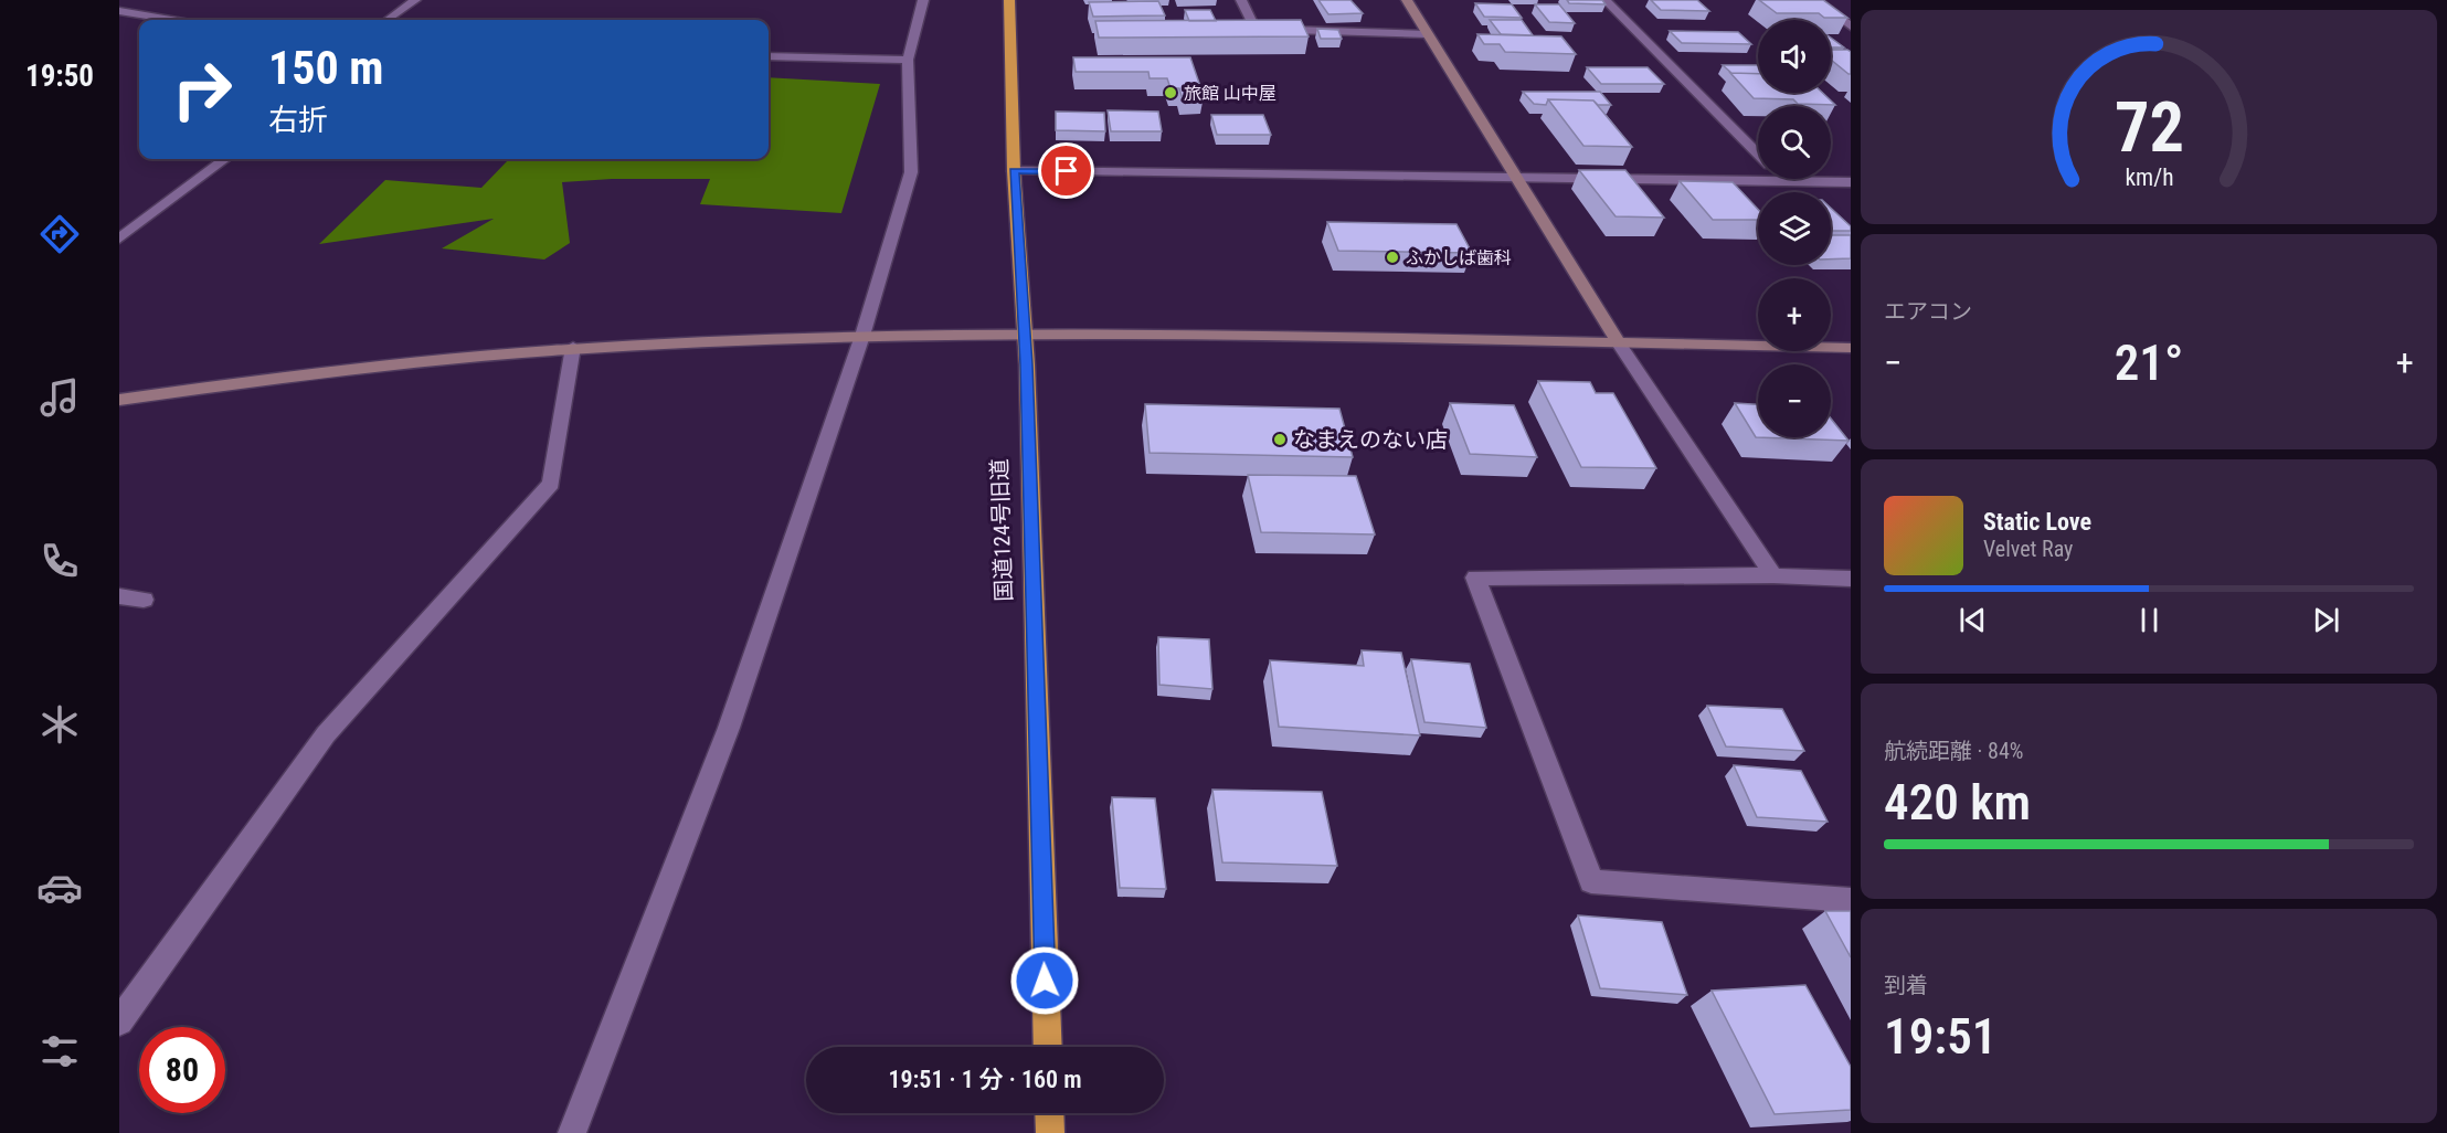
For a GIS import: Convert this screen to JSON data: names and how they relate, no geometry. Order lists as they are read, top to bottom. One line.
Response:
{"streets":{"highway":["国道124号旧道"]},"places":["旅館 山中屋","ふかしば歯科","なまえのない店"],"page":{"tabs":"19:50","map_buttons":["+","−"],"turn":["150 m","右折"],"tile":["エアコン",["航続距離 · 84%","420 km"],["到着","19:51"]],"heat":["−","21°","+"],"song":["Static Love","Velvet Ray"],"limit":"80","trip":"19:51 · 1 分 · 160 m","gauge":["72","km/h"]}}
